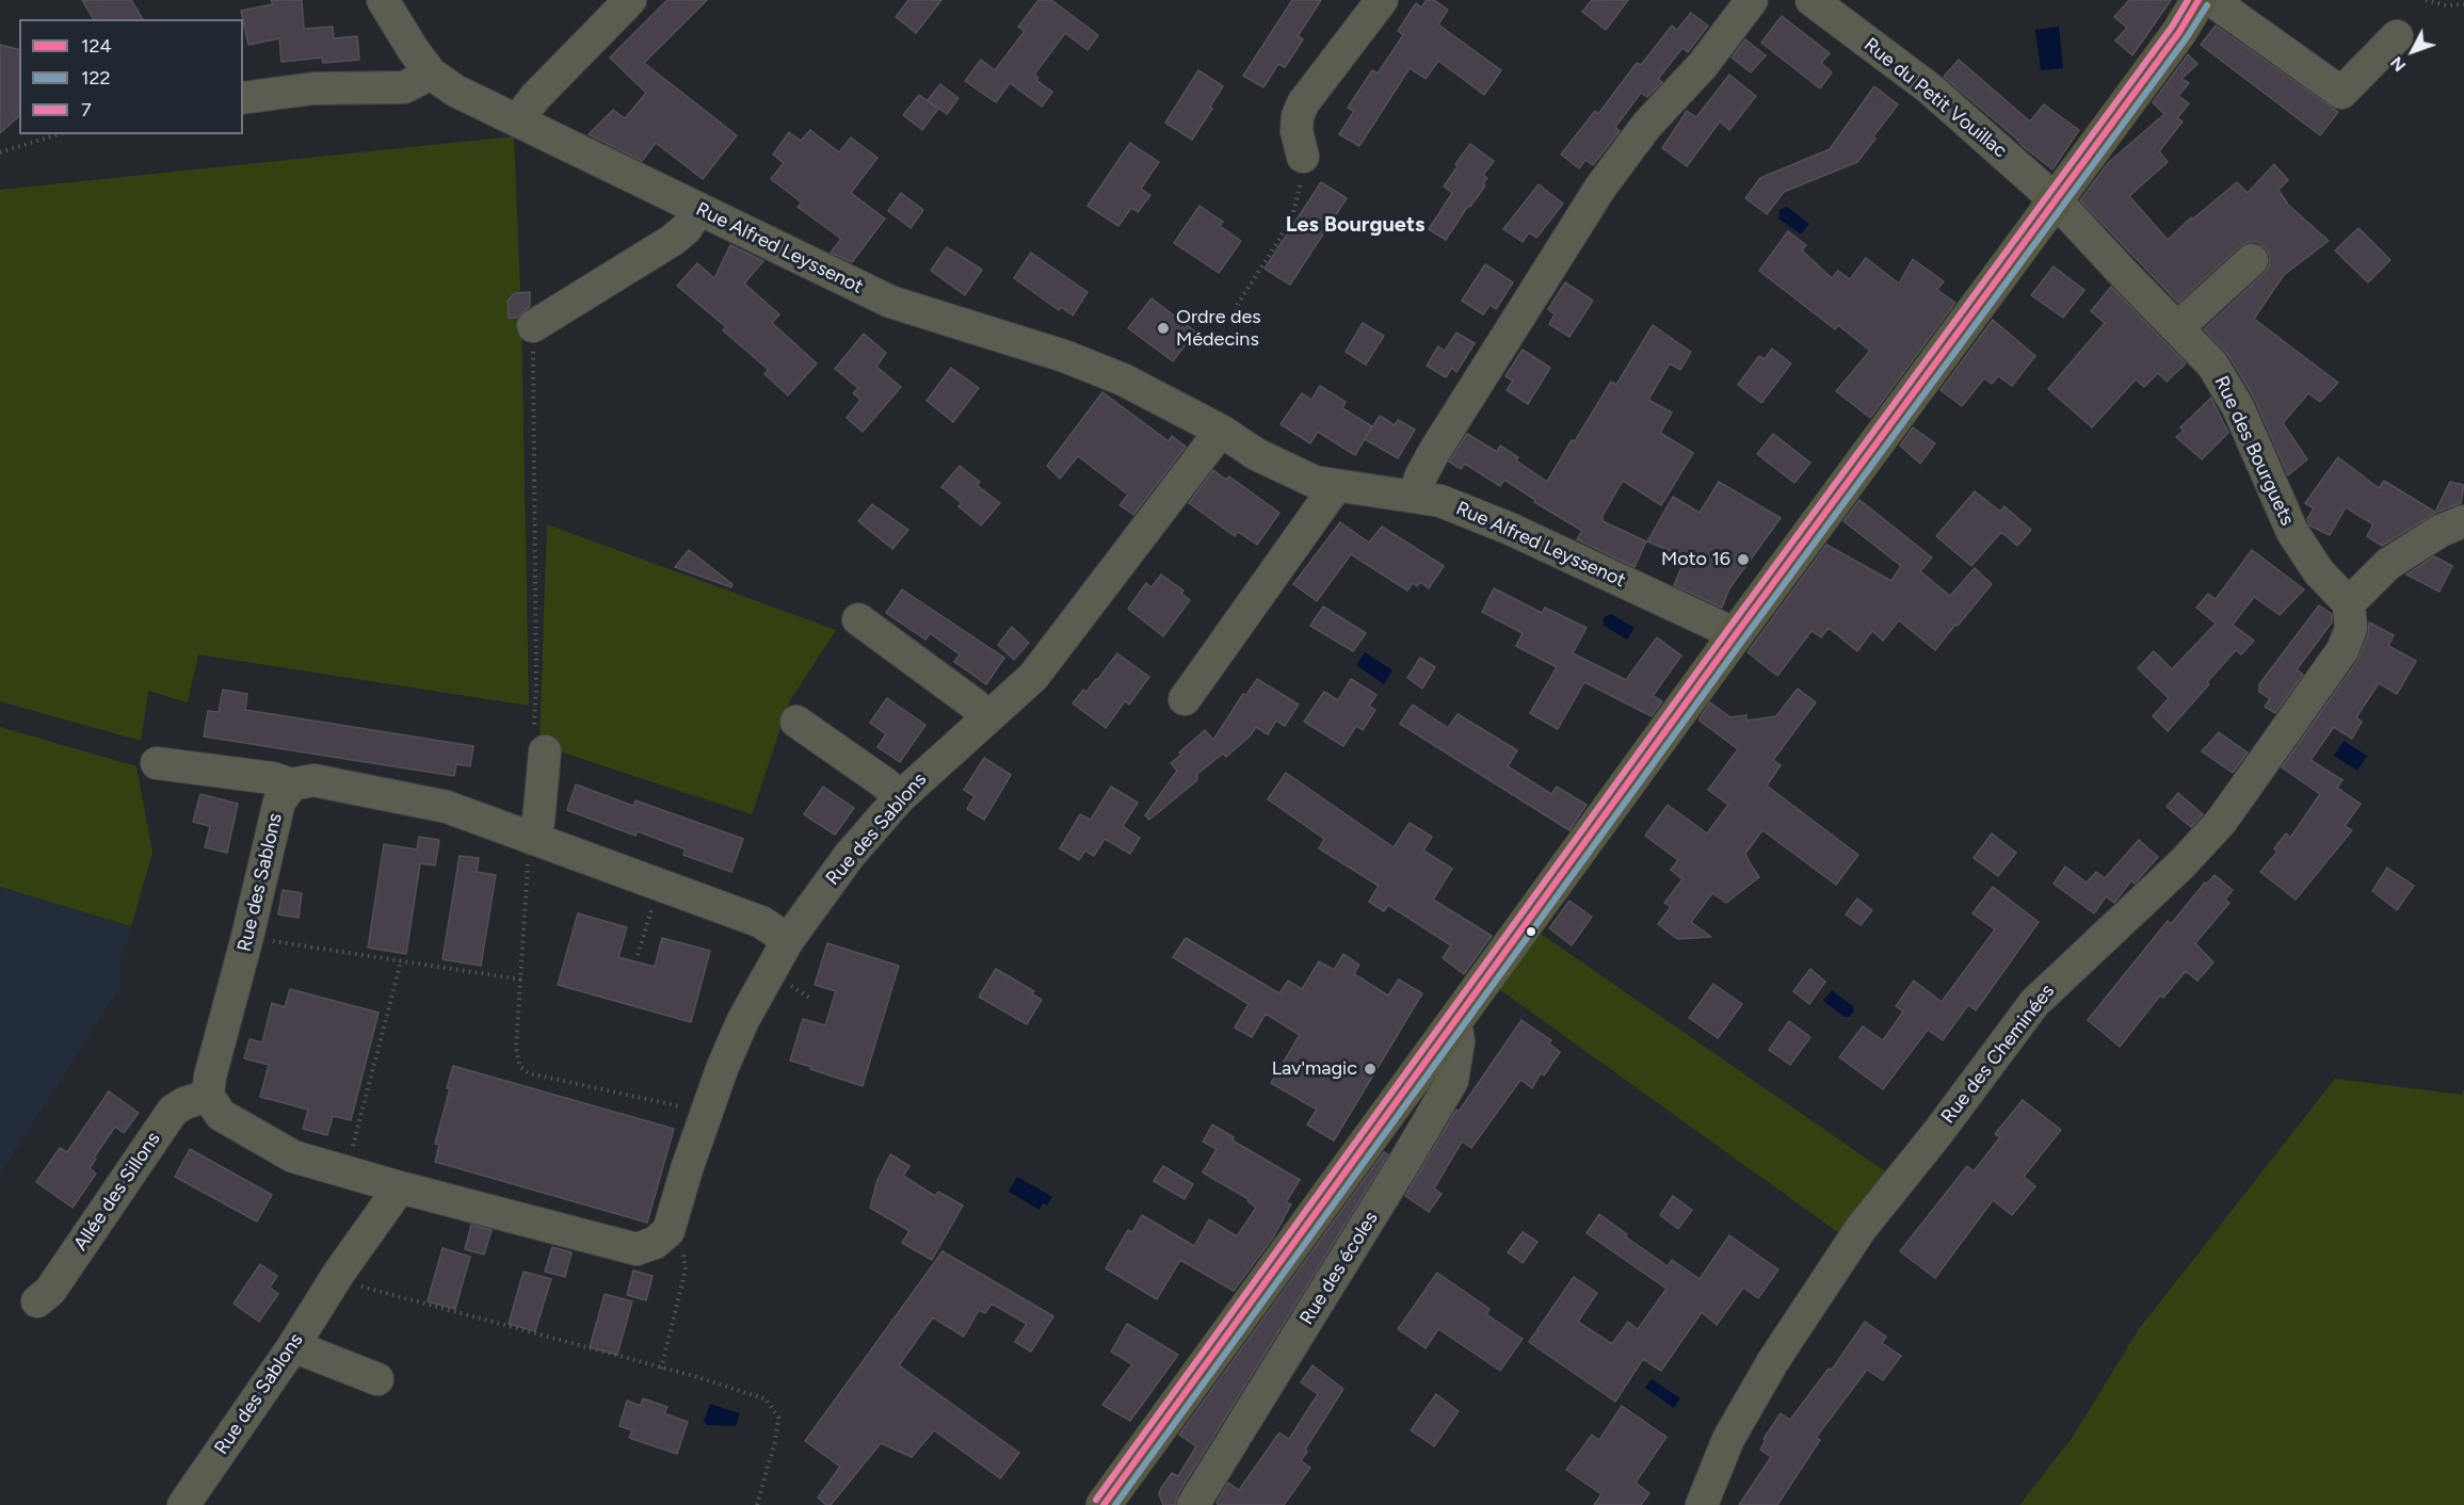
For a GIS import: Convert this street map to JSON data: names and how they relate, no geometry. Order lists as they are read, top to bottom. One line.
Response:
{"streets":{"street":["Rue du Petit Vouillac","Rue Alfred Leyssenot","Rue des Bourguets","Rue des Sablons","Rue des Cheminées","Allée des Sillons","Rue des écoles"]},"crossings":[["Rue du Petit Vouillac","Rue des Bourguets"],["Rue Alfred Leyssenot","Rue des Sablons"],["Rue des Bourguets","Rue des Cheminées"],["Rue des Sablons","Allée des Sillons"]],"districts":["Les Bourguets"],"places":["Ordre des Médecins","Moto 16","Lav'magic"],"lines":["transit line 124","transit line 7","transit line 122"],"legend":["124","122","7"],"north":"bottom left"}
